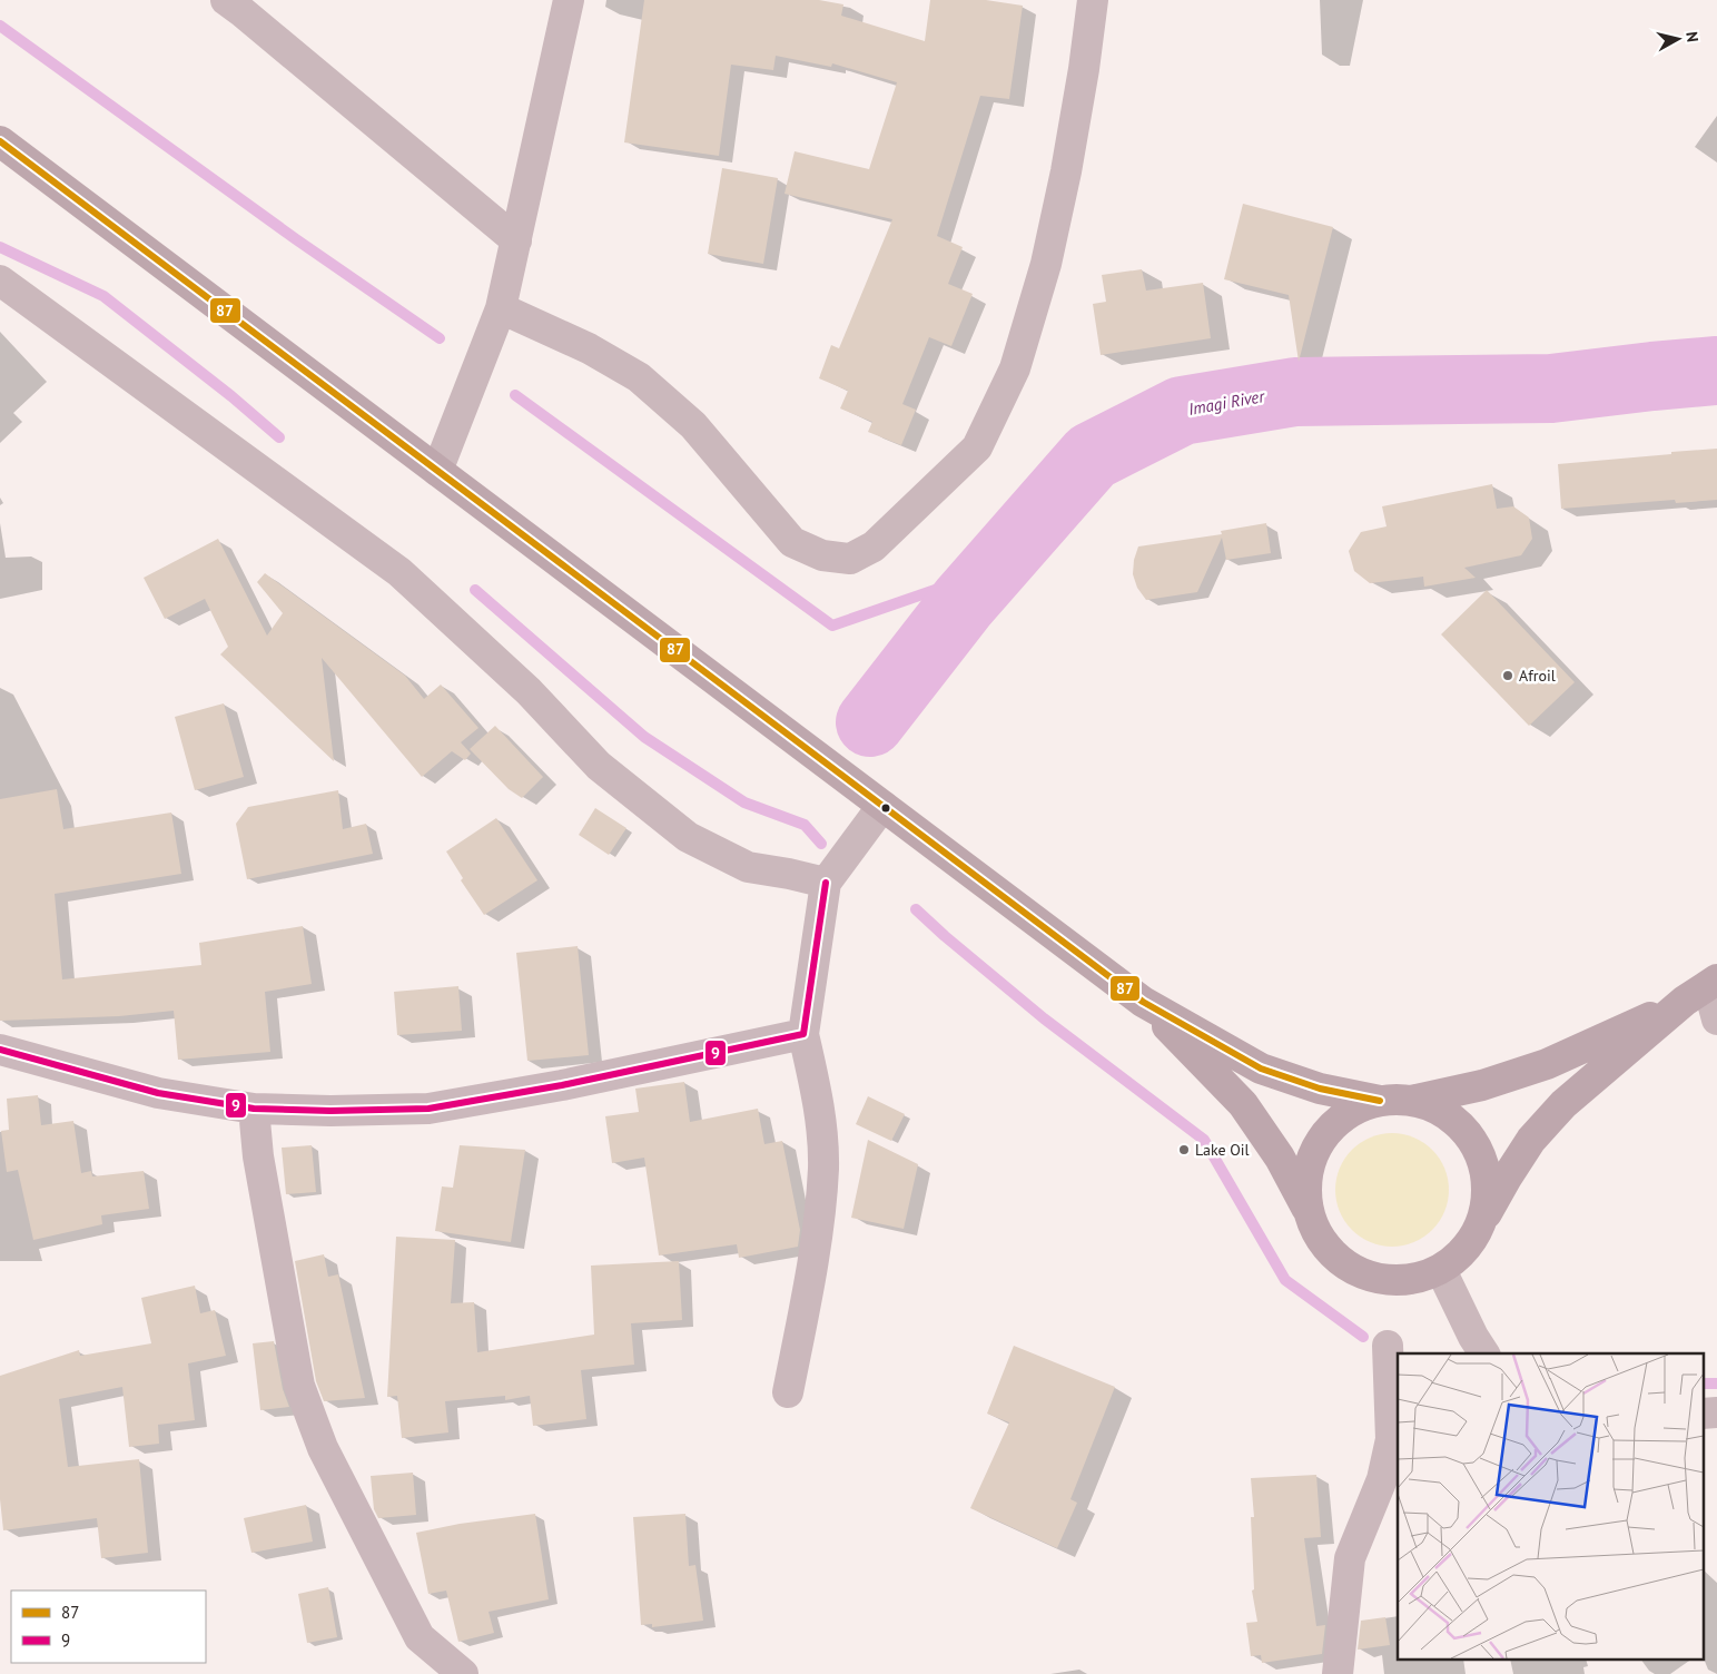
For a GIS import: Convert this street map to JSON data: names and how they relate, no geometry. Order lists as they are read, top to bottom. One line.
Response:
{"water":["Imagi River"],"places":["Afroil","Lake Oil"],"lines":["transit line 87","transit line 9"],"legend":["87","9"],"north":"right"}
